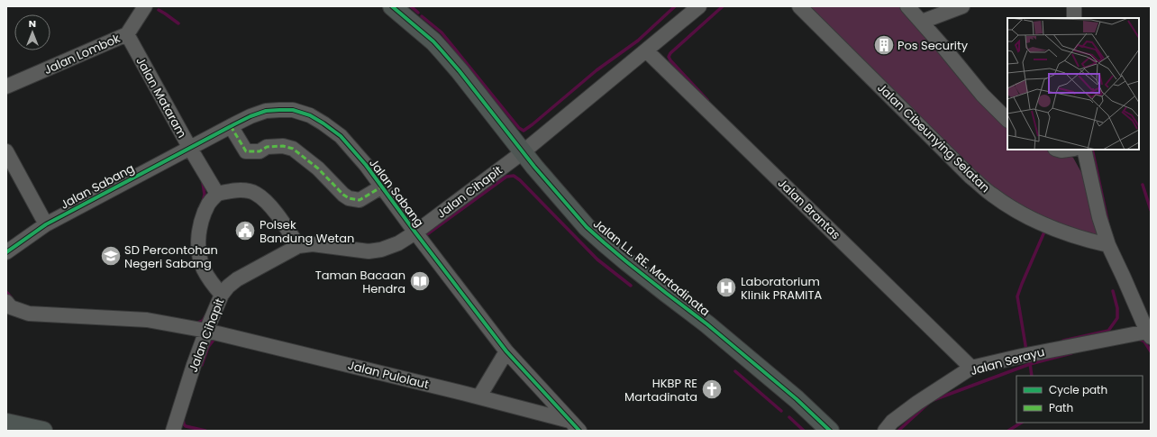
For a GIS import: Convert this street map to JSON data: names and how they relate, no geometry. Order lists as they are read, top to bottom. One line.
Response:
{"streets":{"main road":["Jalan L.L. RE. Martadinata"],"street":["Jalan Lombok","Jalan Mataram","Jalan Cibeunying Selatan","Jalan Sabang","Jalan Cihapit","Jalan Brantas","Jalan Serayu","Jalan Pulolaut"]},"crossings":[["Jalan Lombok","Jalan Mataram"],["Jalan Mataram","Jalan Sabang"],["Jalan Sabang","Jalan Cihapit"],["Jalan Sabang","Jalan Pulolaut"],["Jalan Cihapit","Jalan Brantas"],["Jalan Cihapit","Jalan L.L. RE. Martadinata"],["Jalan Cihapit","Jalan Pulolaut"],["Jalan Brantas","Jalan Serayu"]],"places":{"building":["Pos Security"],"public building":["Polsek Bandung Wetan"],"school or university":["SD Percontohan Negeri Sabang"],"library":["Taman Bacaan Hendra"],"hospital":["Laboratorium Klinik PRAMITA"],"church":["HKBP RE Martadinata"]},"legend":["Cycle path","Path"],"north":"top"}
